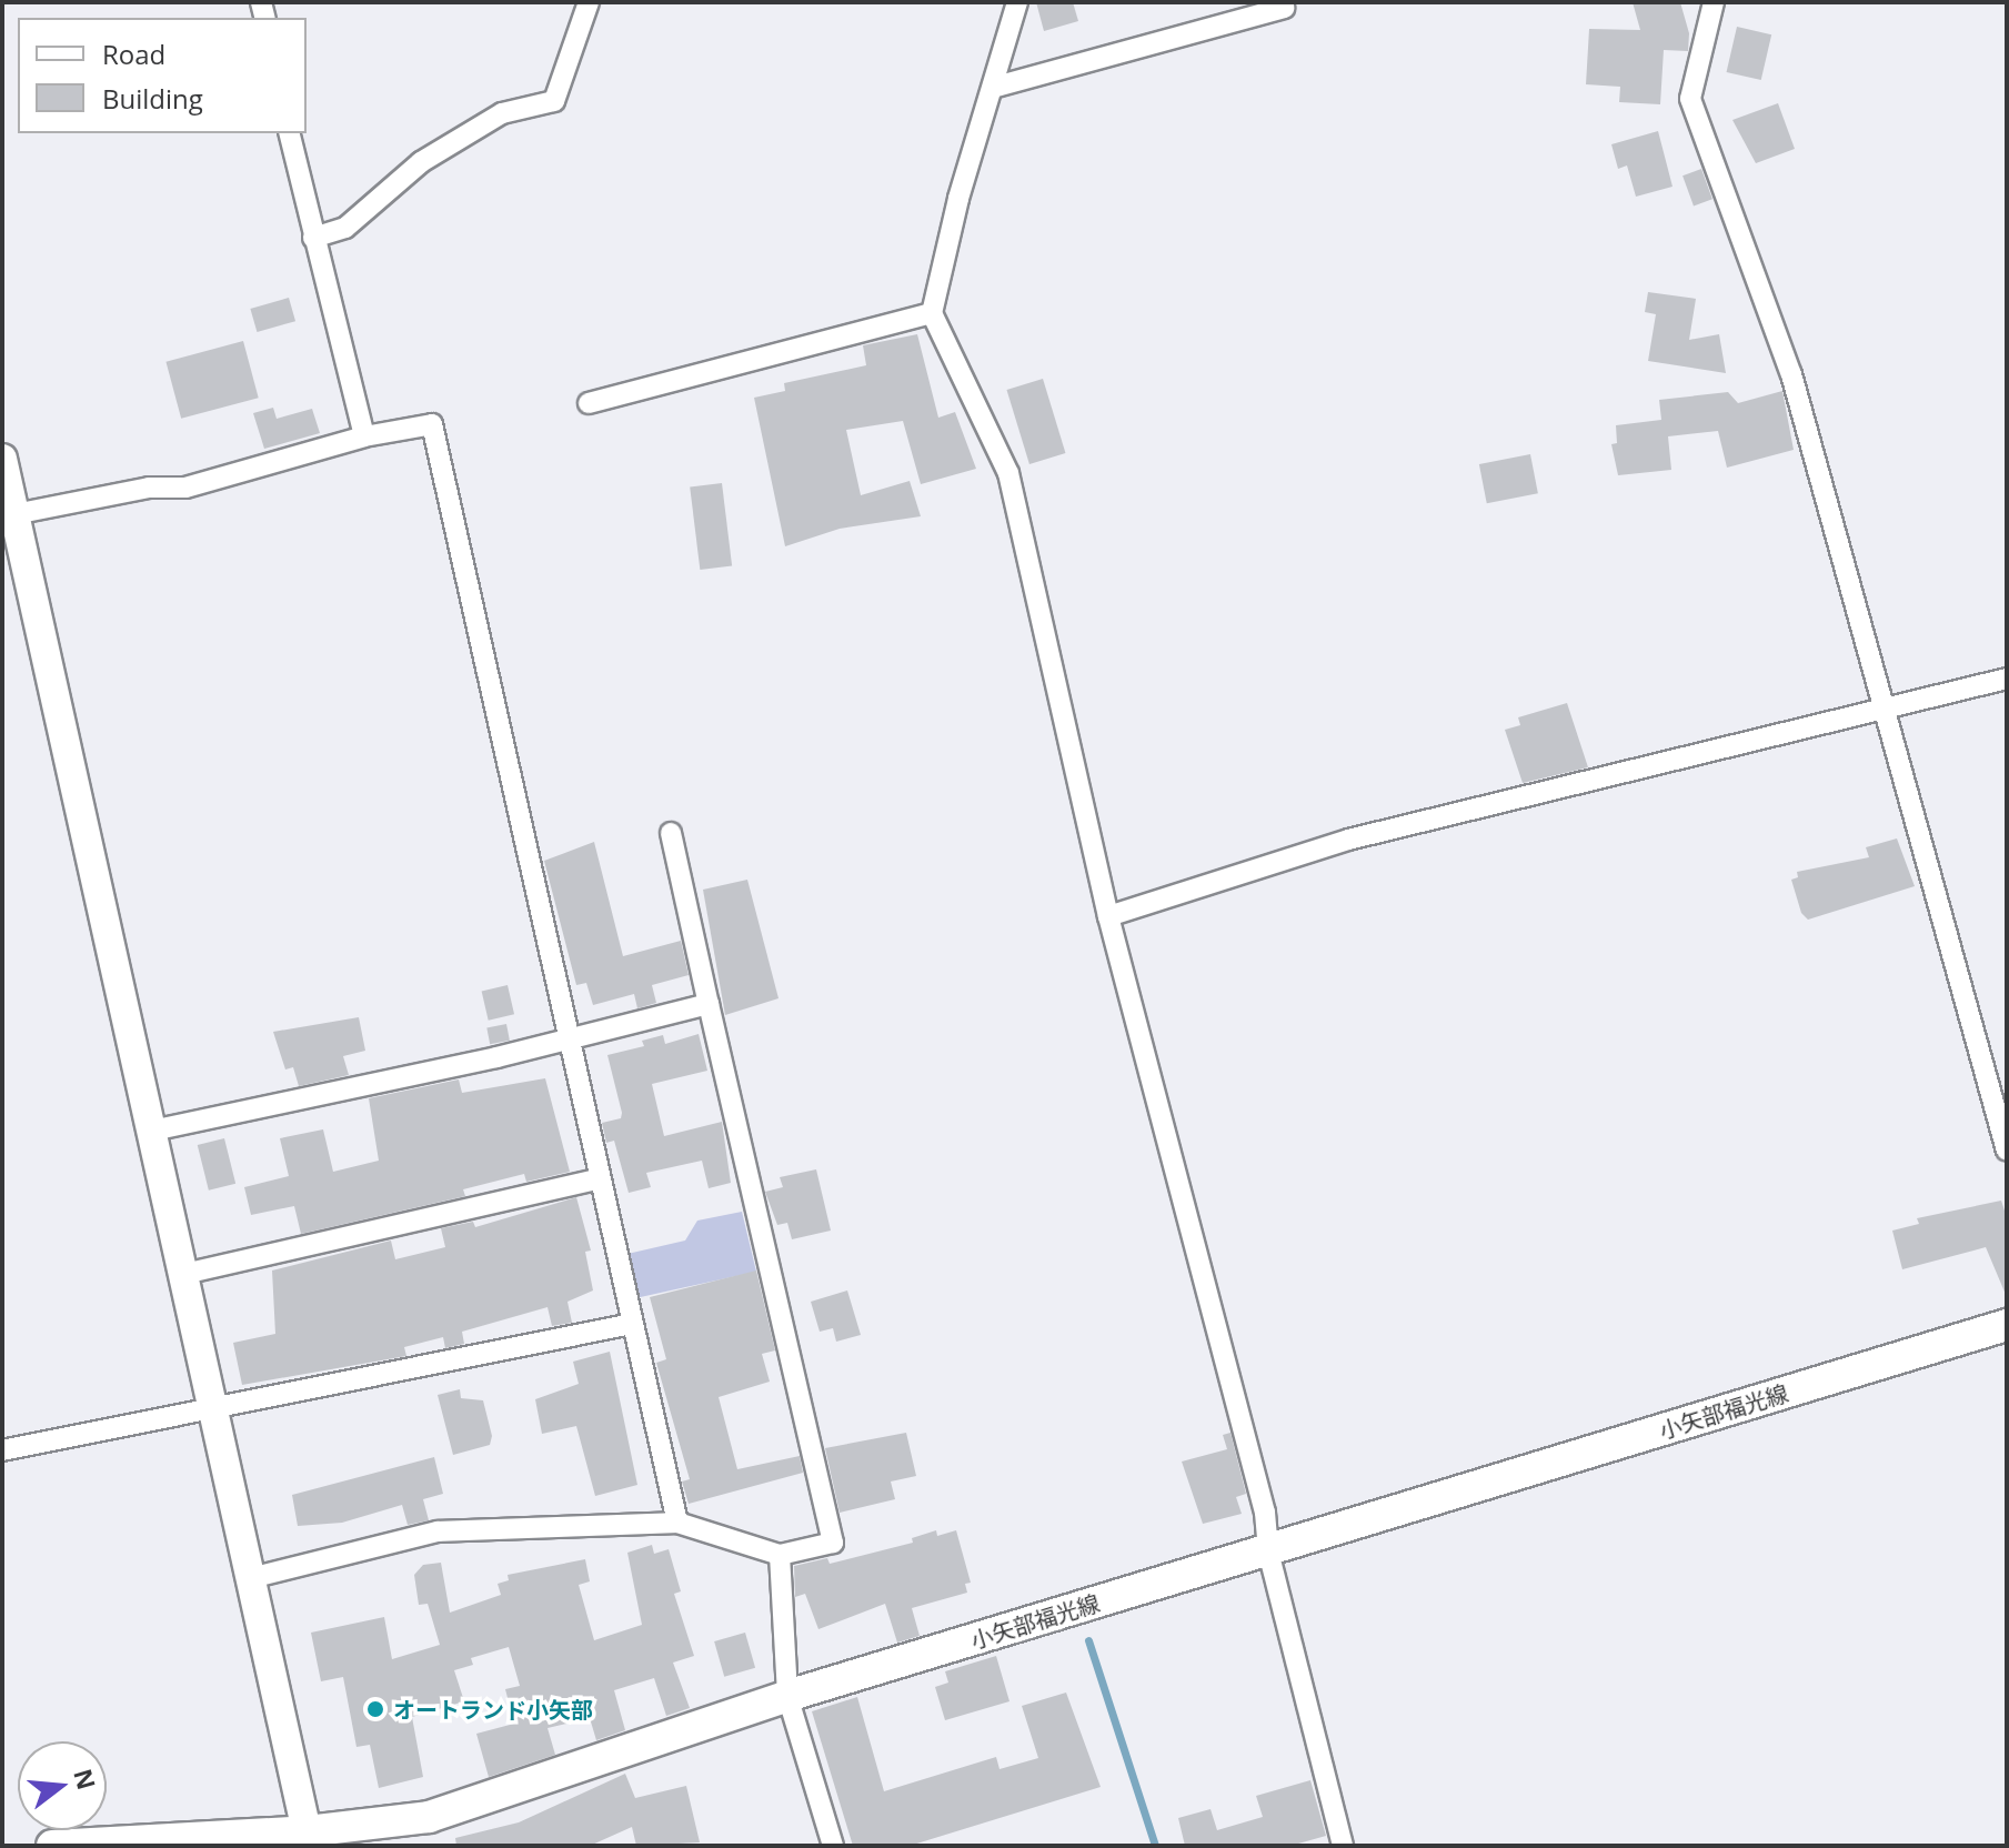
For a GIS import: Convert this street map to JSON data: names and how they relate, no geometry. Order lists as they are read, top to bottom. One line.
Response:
{"streets":{"main road":["小矢部福光線"]},"places":["オートランド小矢部"],"legend":["Road","Building"],"north":"right"}
